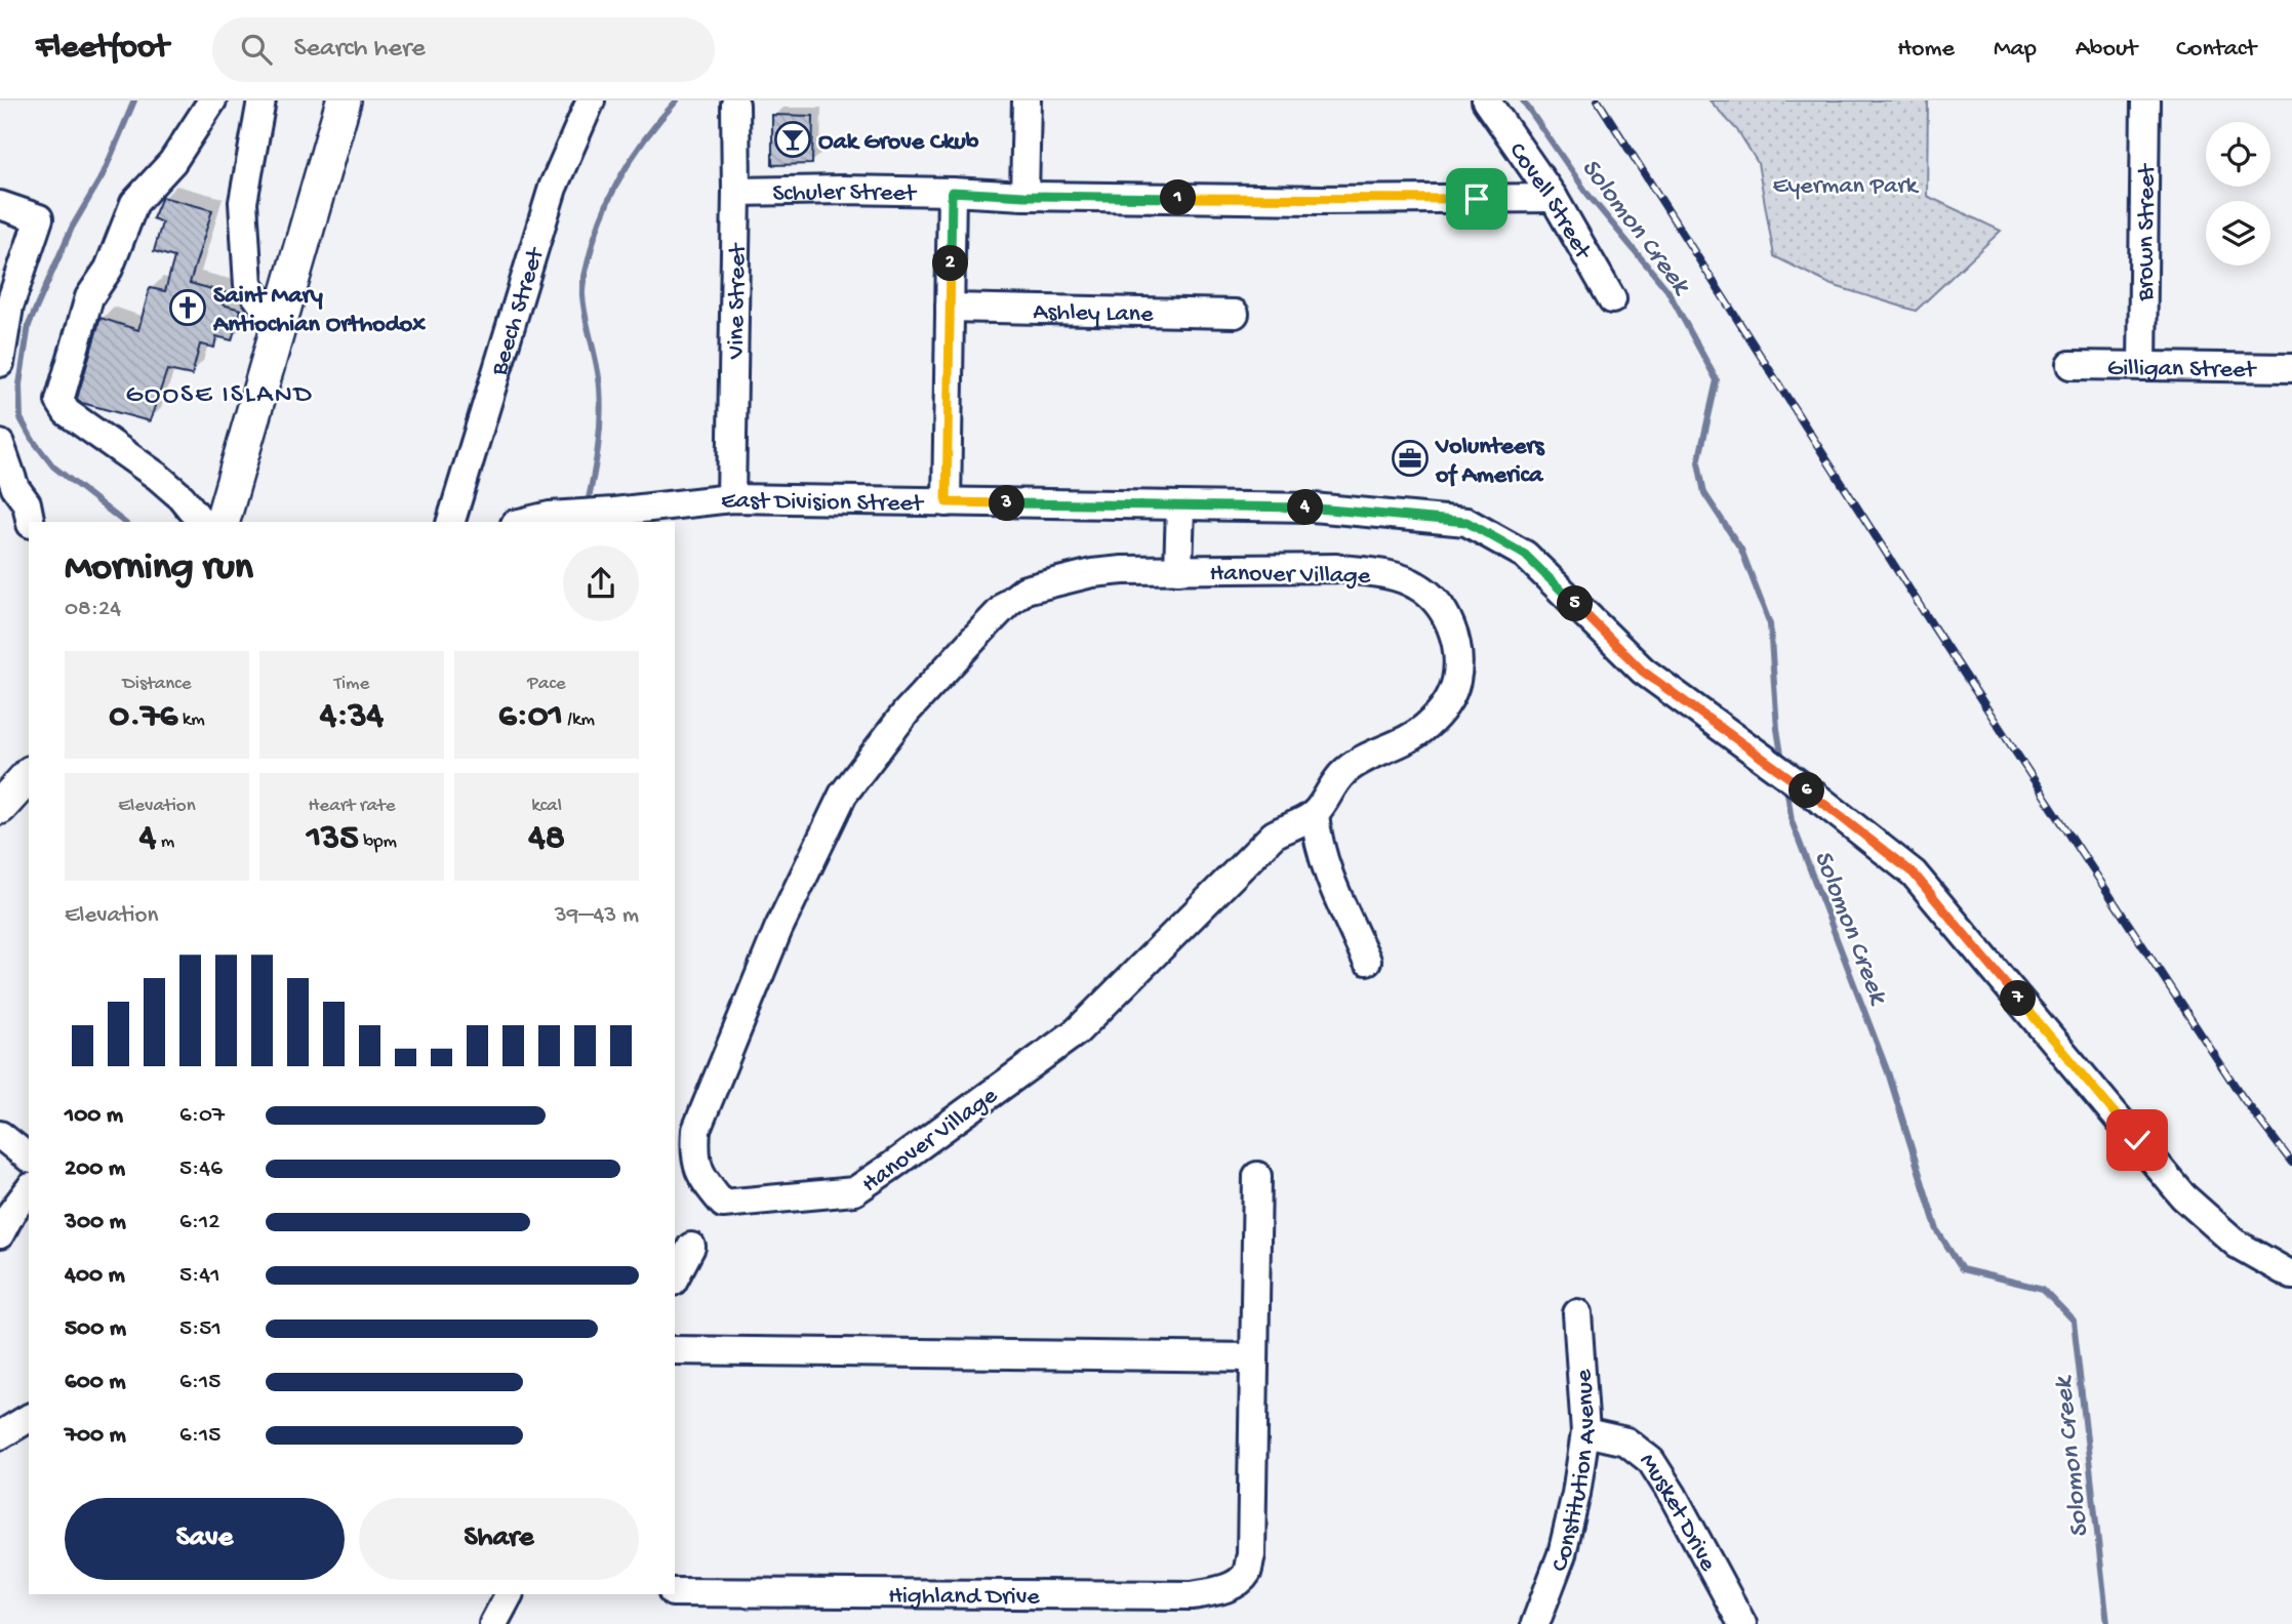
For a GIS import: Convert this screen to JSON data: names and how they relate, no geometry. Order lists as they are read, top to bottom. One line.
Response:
{"streets":{"street":["Schuler Street","Covell Street","Brown Street","Vine Street","Beech Street","Ashley Lane","Gilligan Street","East Division Street","Hanover Village","Constitution Avenue","Musket Drive","Highland Drive"]},"crossings":[["Schuler Street","Covell Street"],["Schuler Street","Vine Street"],["Brown Street","Gilligan Street"],["Vine Street","East Division Street"],["East Division Street","Hanover Village"],["Constitution Avenue","Musket Drive"]],"districts":["GOOSE ISLAND"],"water":["Solomon Creek"],"parks":["Eyerman Park"],"places":{"bar":["Oak Grove Ckub"],"church":["Saint Mary Antiochian Orthodox"],"office":["Volunteers of America"]},"page":{"header":"Fleetfoot","search":"Search here","nav":["Home","Map","About","Contact"],"pins":["1","2","3","4","5","6","7"],"heading":["Morning run","08:24"],"stats":[["Distance","0.76 km"],["Time","4:34"],["Pace","6:01 /km"],["Elevation","4 m"],["Heart rate","135 bpm"],["kcal","48"]],"chart":["Elevation","39–43 m"],"list":[{"name":"100 m","note":"6:07"},{"name":"200 m","note":"5:46"},{"name":"300 m","note":"6:12"},{"name":"400 m","note":"5:41"},{"name":"500 m","note":"5:51"},{"name":"600 m","note":"6:15"},{"name":"700 m","note":"6:15"}],"buttons":["Save","Share"]}}
